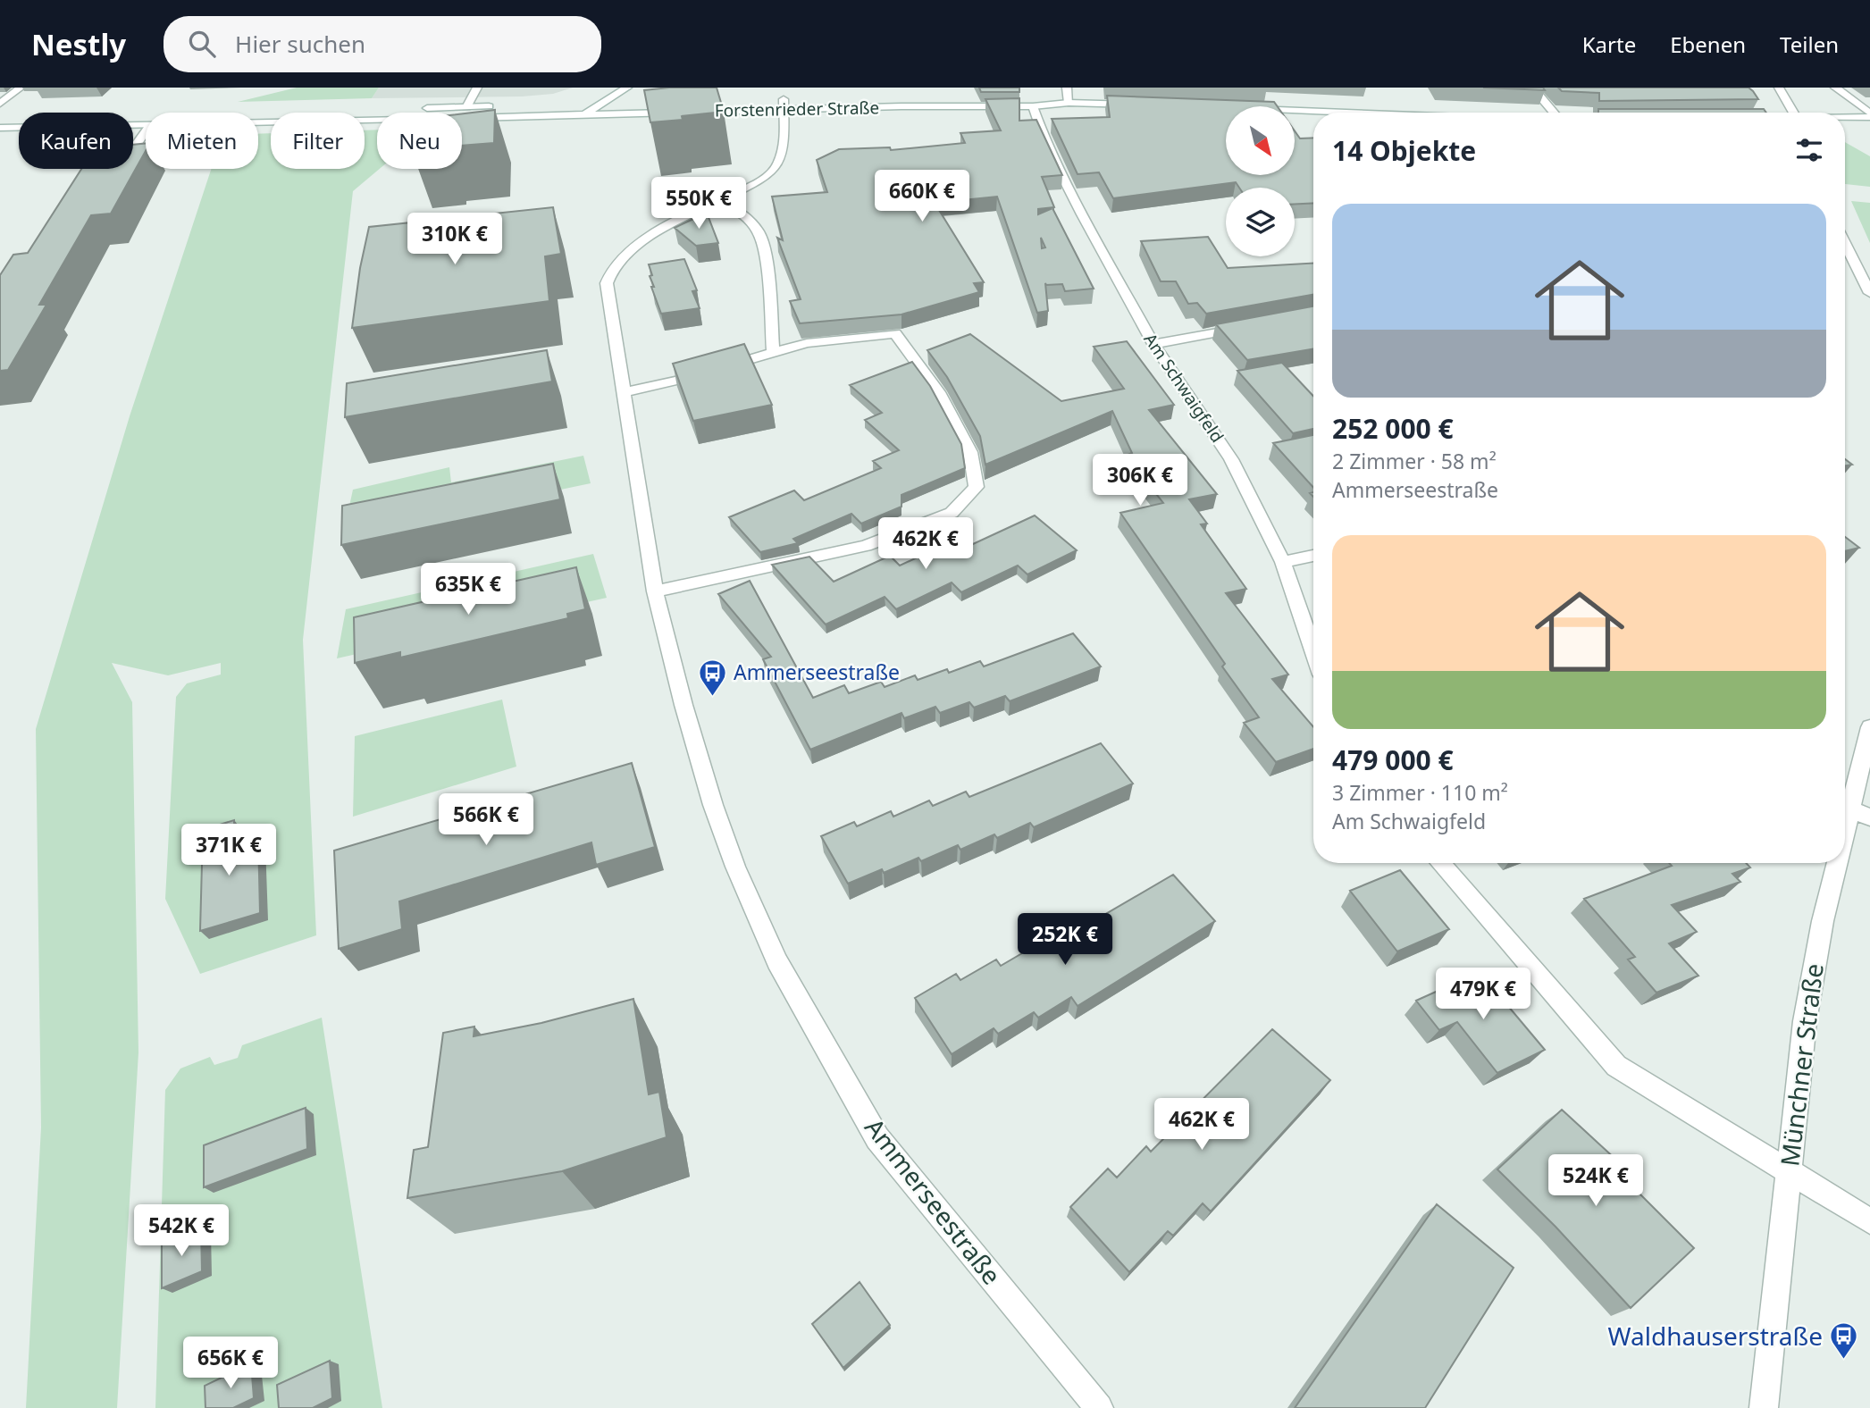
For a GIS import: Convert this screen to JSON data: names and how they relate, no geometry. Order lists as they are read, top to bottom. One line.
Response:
{"streets":{"street":["Forstenrieder Straße","Am Schwaigfeld","Münchner Straße","Ammerseestraße"]},"crossings":[["Forstenrieder Straße","Am Schwaigfeld"],["Forstenrieder Straße","Ammerseestraße"]],"places":{"bus stop":["Ammerseestraße","Waldhauserstraße"]},"north":"bottom right","page":{"header":"Nestly","search":"Hier suchen","nav":["Karte","Ebenen","Teilen"],"chip":["Kaufen","Mieten","Filter","Neu"],"heading":"14 Objekte","price":["660K €","550K €","310K €","306K €","462K €","635K €","566K €","371K €","252K €","479K €","462K €","524K €","542K €","656K €"],"list":[{"name":"252 000 €","note":"2 Zimmer · 58 m² · Ammerseestraße"},{"name":"479 000 €","note":"3 Zimmer · 110 m² · Am Schwaigfeld"}]}}
